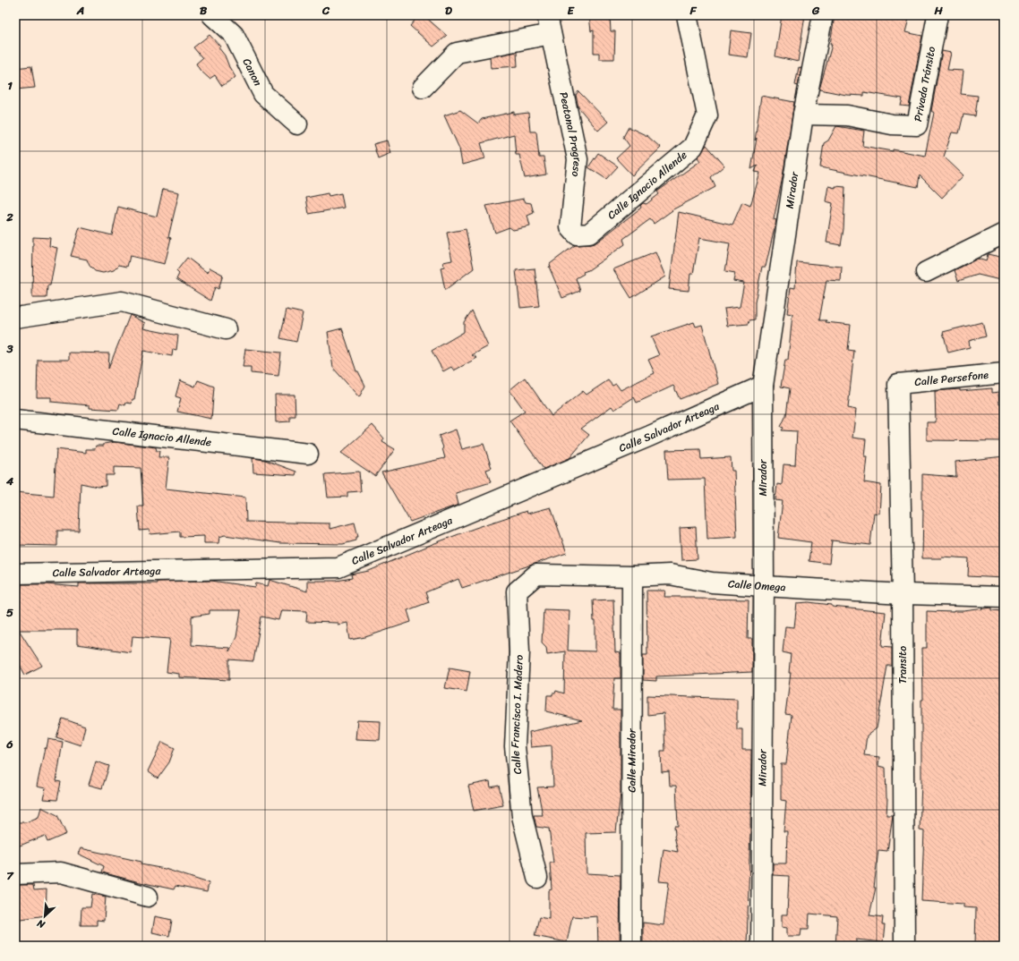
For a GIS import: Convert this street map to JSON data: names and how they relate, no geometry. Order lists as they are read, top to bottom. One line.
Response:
{"streets":{"street":["Canon","Privada Tránsito","Peatonal Progreso","Calle Ignacio Allende","Mirador","Calle Persefone","Calle Salvador Arteaga","Calle Omega","Transito","Calle Francisco I. Madero","Calle Mirador"]},"crossings":[["Privada Tránsito","Mirador"],["Peatonal Progreso","Calle Ignacio Allende"],["Mirador","Calle Salvador Arteaga"],["Mirador","Calle Omega"],["Calle Persefone","Transito"],["Calle Omega","Transito"],["Calle Omega","Calle Francisco I. Madero"],["Calle Omega","Calle Mirador"]],"north":"bottom left","grid":{"columns":["A","B","C","D","E","F","G","H"],"rows":["1","2","3","4","5","6","7"]}}
